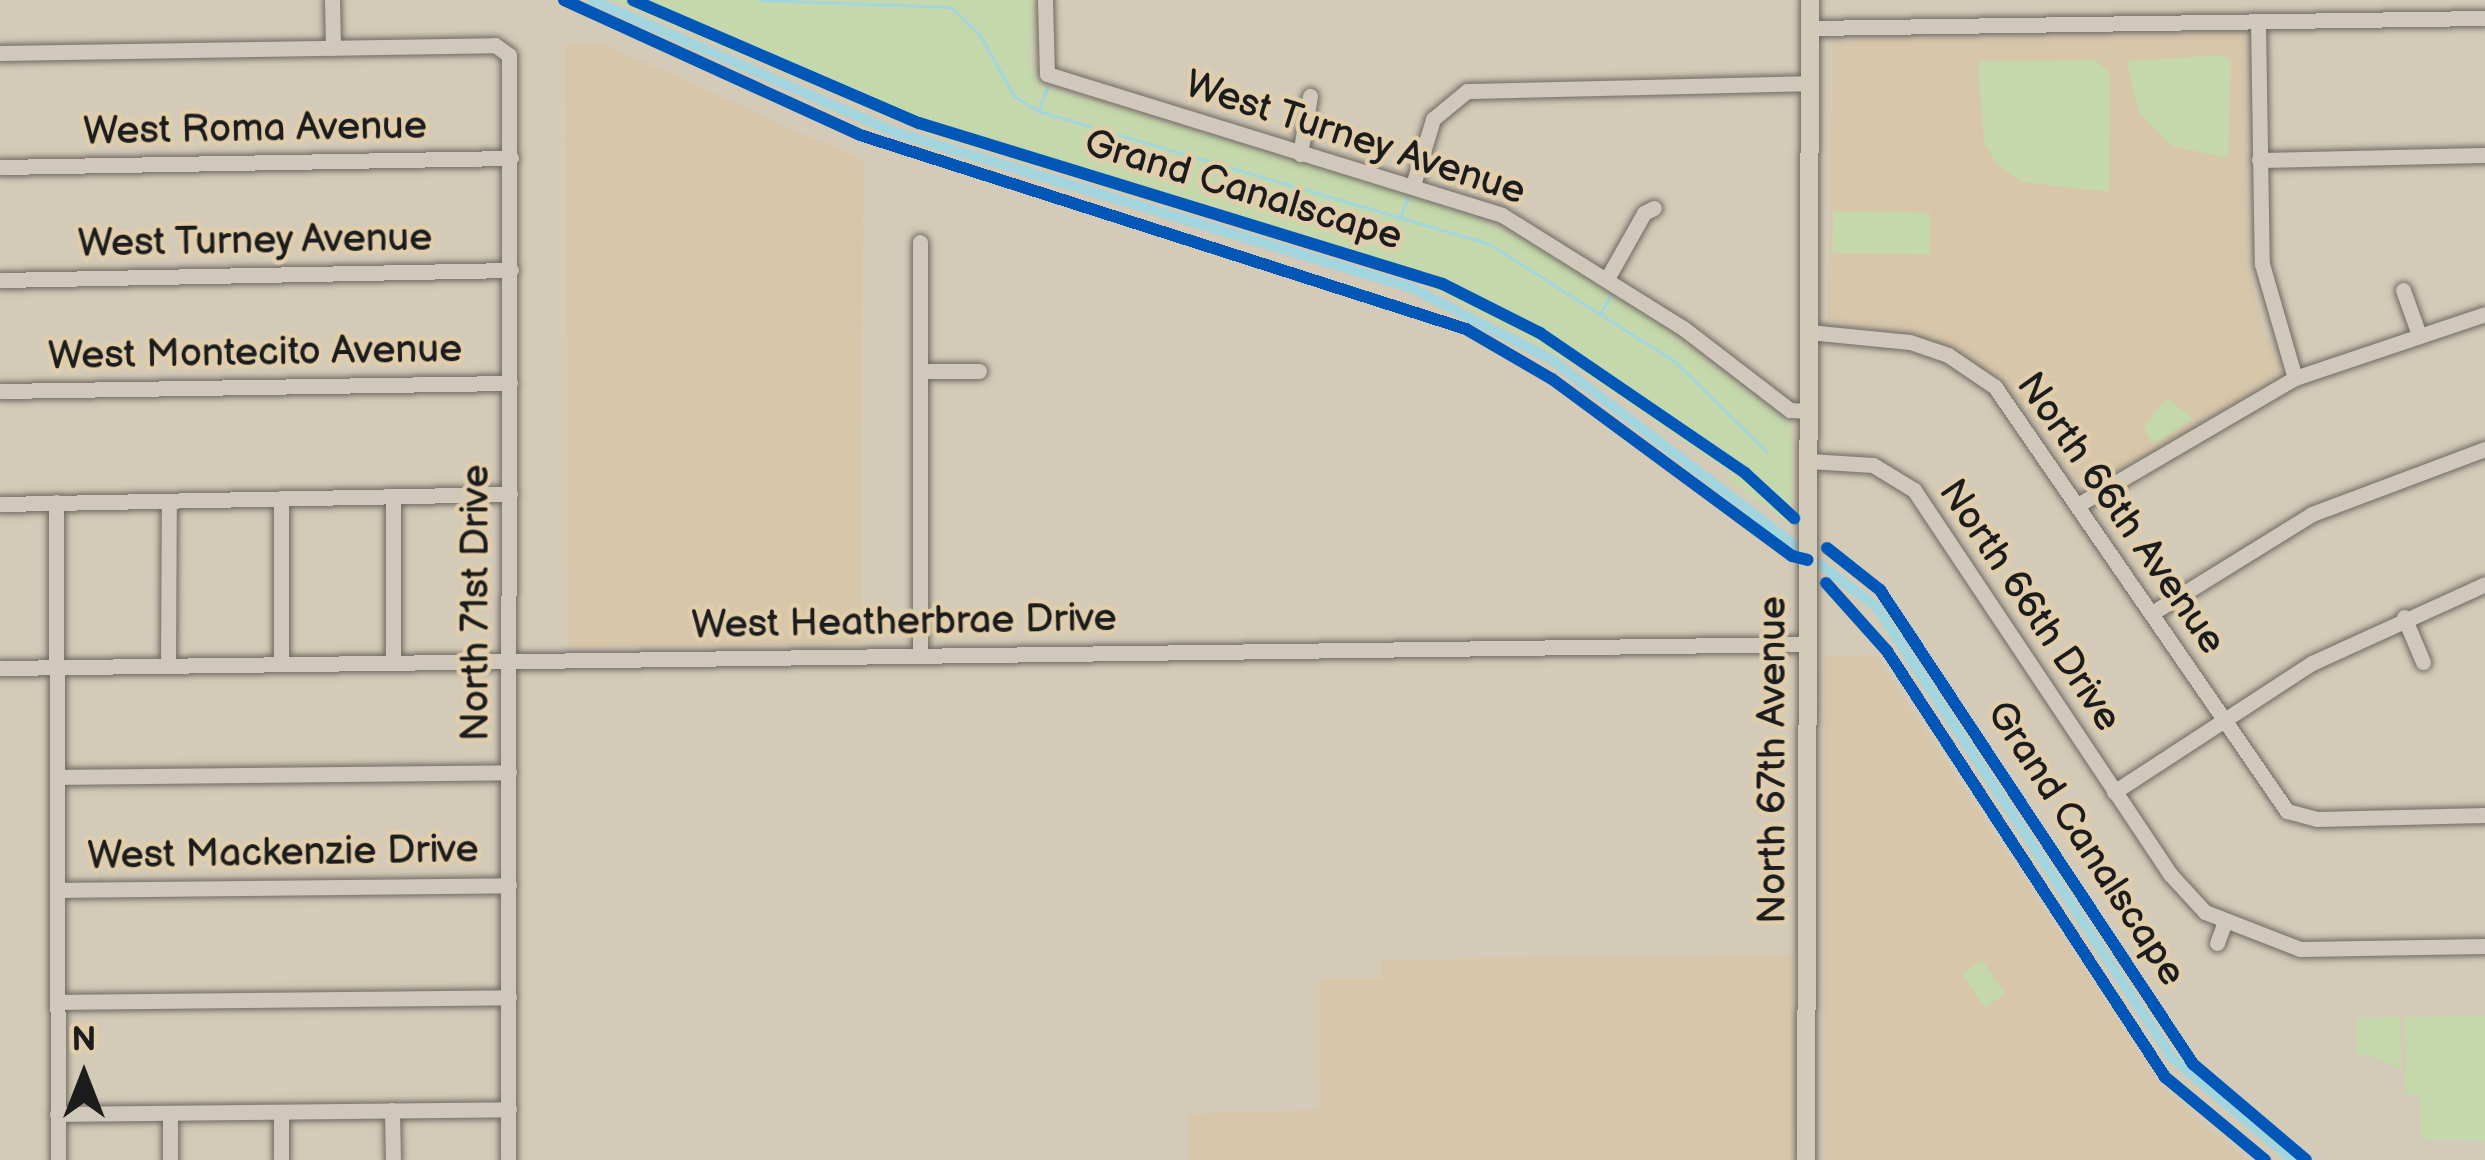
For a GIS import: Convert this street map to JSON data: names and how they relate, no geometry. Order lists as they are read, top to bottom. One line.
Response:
{"streets":{"main road":["North 67th Avenue"],"street":["West Roma Avenue","West Turney Avenue","West Montecito Avenue","North 66th Avenue","North 71st Drive","North 66th Drive","West Heatherbrae Drive","West Mackenzie Drive"],"cycle path":["Grand Canalscape"]},"crossings":[["West Roma Avenue","North 71st Drive"],["West Turney Avenue","North 71st Drive"],["West Turney Avenue","North 67th Avenue"],["West Montecito Avenue","North 71st Drive"],["North 66th Avenue","North 67th Avenue"],["North 71st Drive","West Heatherbrae Drive"],["North 71st Drive","West Mackenzie Drive"],["North 66th Drive","North 67th Avenue"],["West Heatherbrae Drive","North 67th Avenue"]],"north":"top"}
